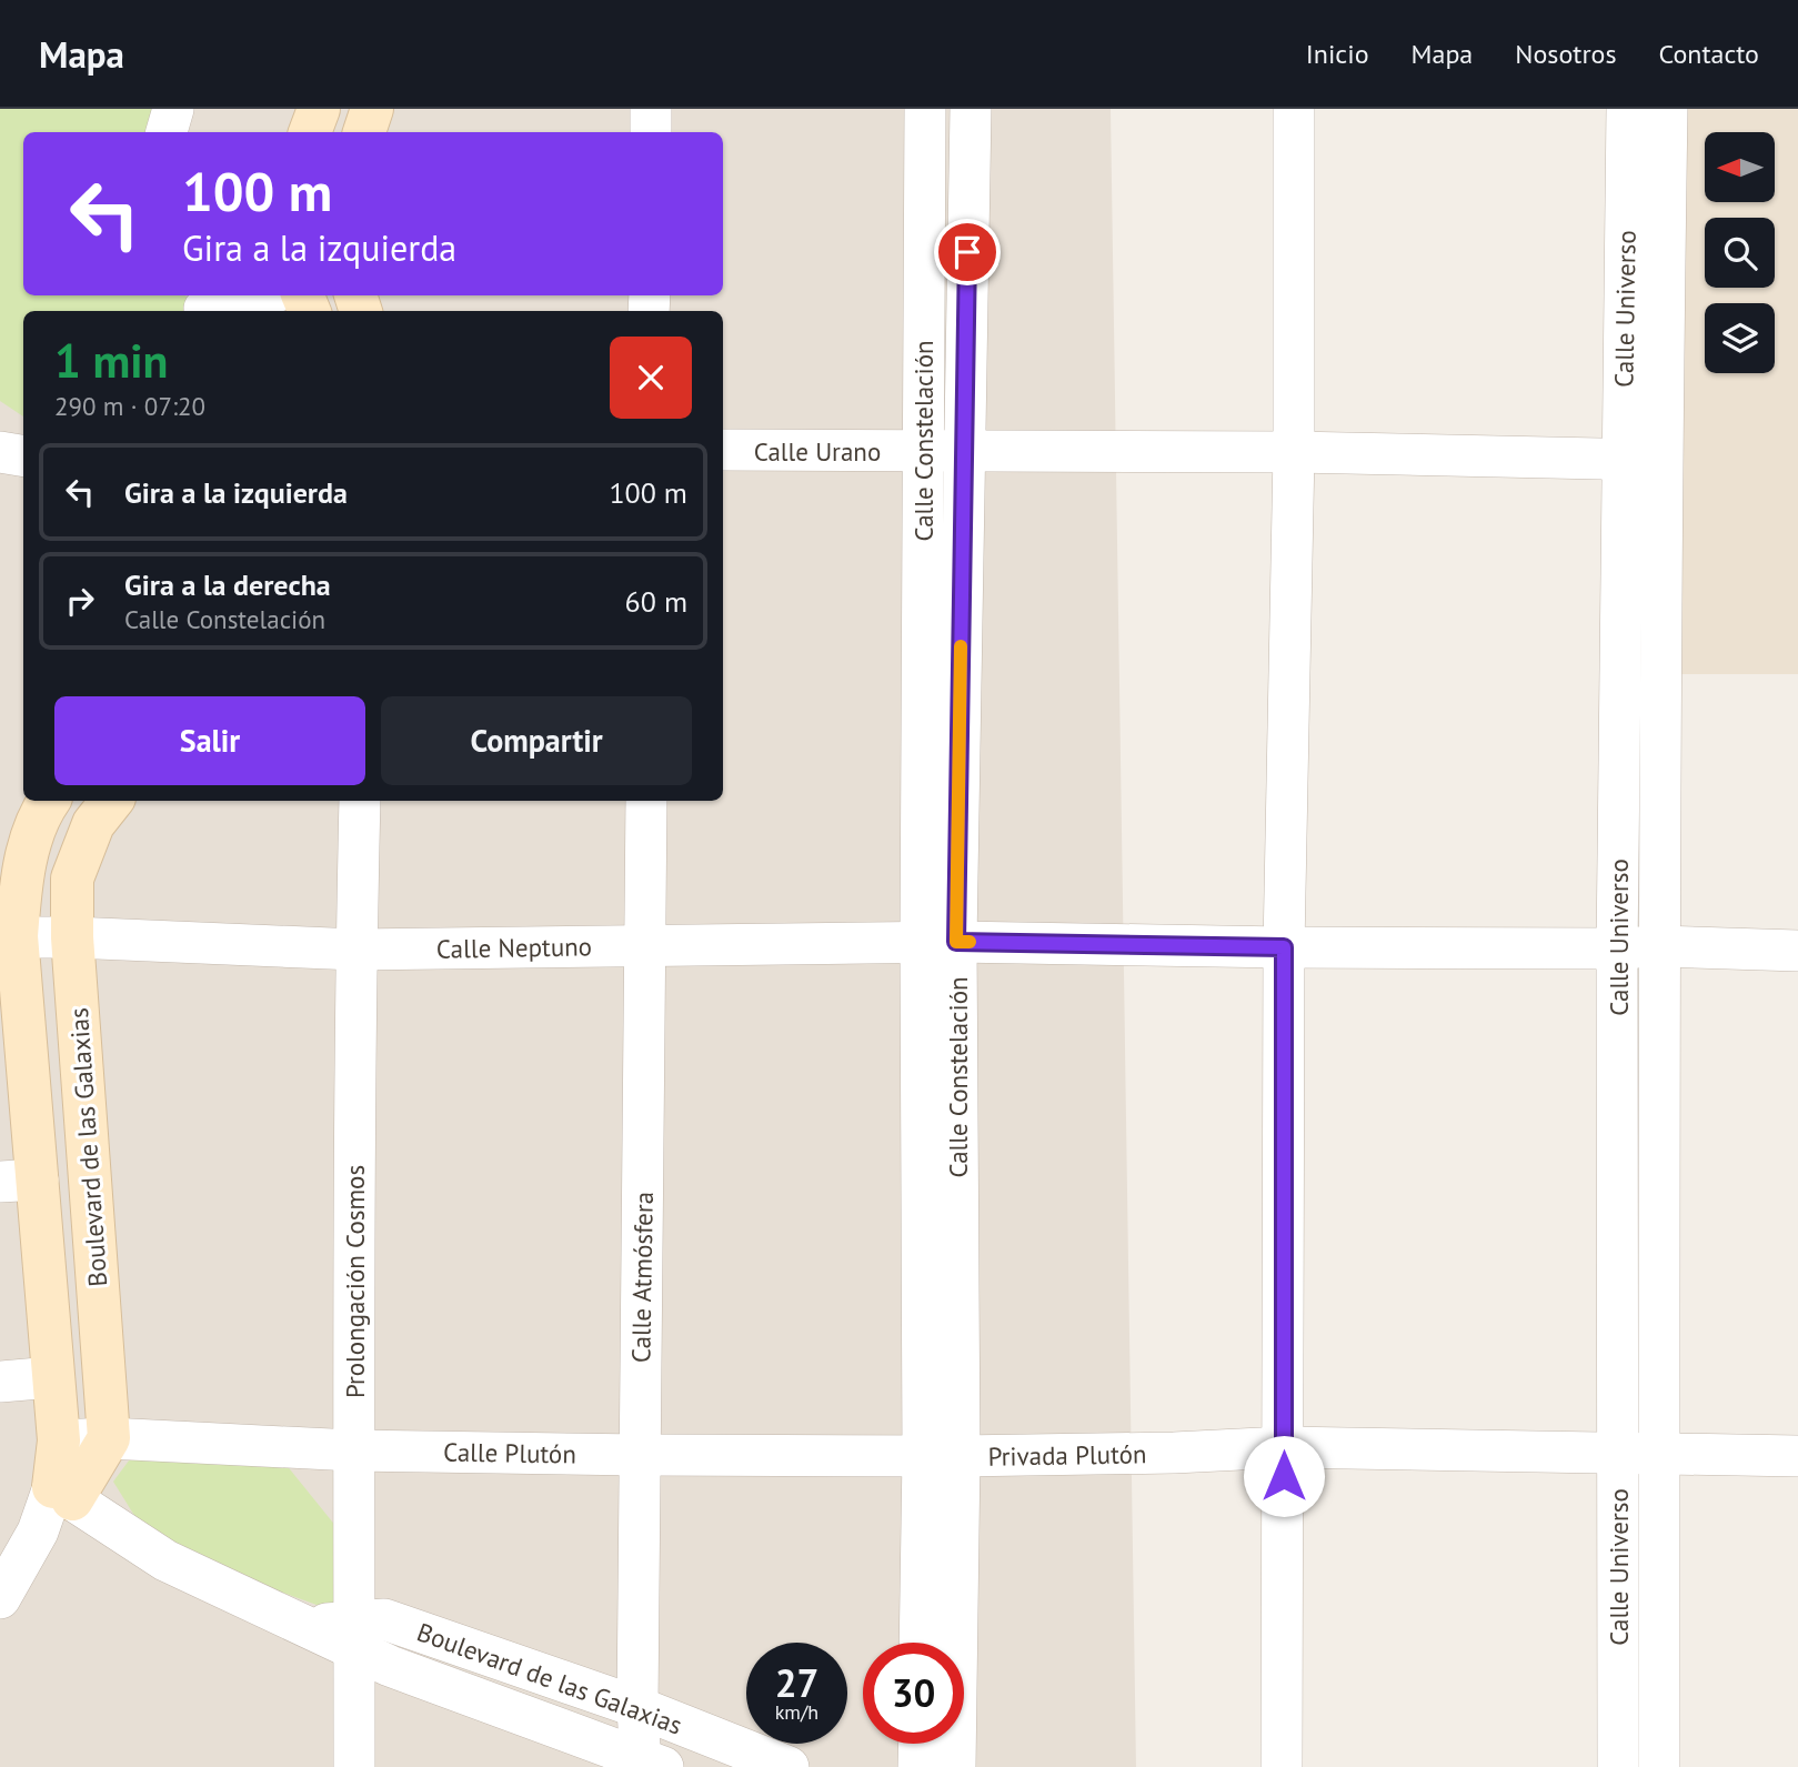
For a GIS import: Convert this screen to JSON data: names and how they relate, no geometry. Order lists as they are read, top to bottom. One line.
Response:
{"streets":{"street":["Calle Universo","Calle Constelación","Calle Urano","Calle Neptuno","Boulevard de las Galaxias","Calle Atmósfera","Prolongación Cosmos","Calle Plutón","Privada Plutón"]},"crossings":[["Calle Universo","Calle Urano"],["Calle Universo","Calle Neptuno"],["Calle Universo","Privada Plutón"],["Calle Constelación","Calle Urano"],["Calle Constelación","Calle Neptuno"],["Calle Constelación","Calle Plutón"],["Calle Constelación","Privada Plutón"],["Calle Neptuno","Boulevard de las Galaxias"],["Calle Neptuno","Calle Atmósfera"],["Calle Neptuno","Prolongación Cosmos"],["Boulevard de las Galaxias","Calle Atmósfera"],["Boulevard de las Galaxias","Prolongación Cosmos"],["Boulevard de las Galaxias","Calle Plutón"],["Calle Atmósfera","Calle Plutón"],["Prolongación Cosmos","Calle Plutón"],["Calle Plutón","Privada Plutón"]],"north":"left","page":{"header":"Mapa","nav":["Inicio","Mapa","Nosotros","Contacto"],"turn":["100 m","Gira a la izquierda"],"heading":["1 min","290 m · 07:20"],"list":[{"name":"Gira a la izquierda","value":"100 m"},{"name":"Gira a la derecha","note":"Calle Constelación","value":"60 m"}],"buttons":["Salir","Compartir"],"speed":"27 km/h","limit":"30"}}
